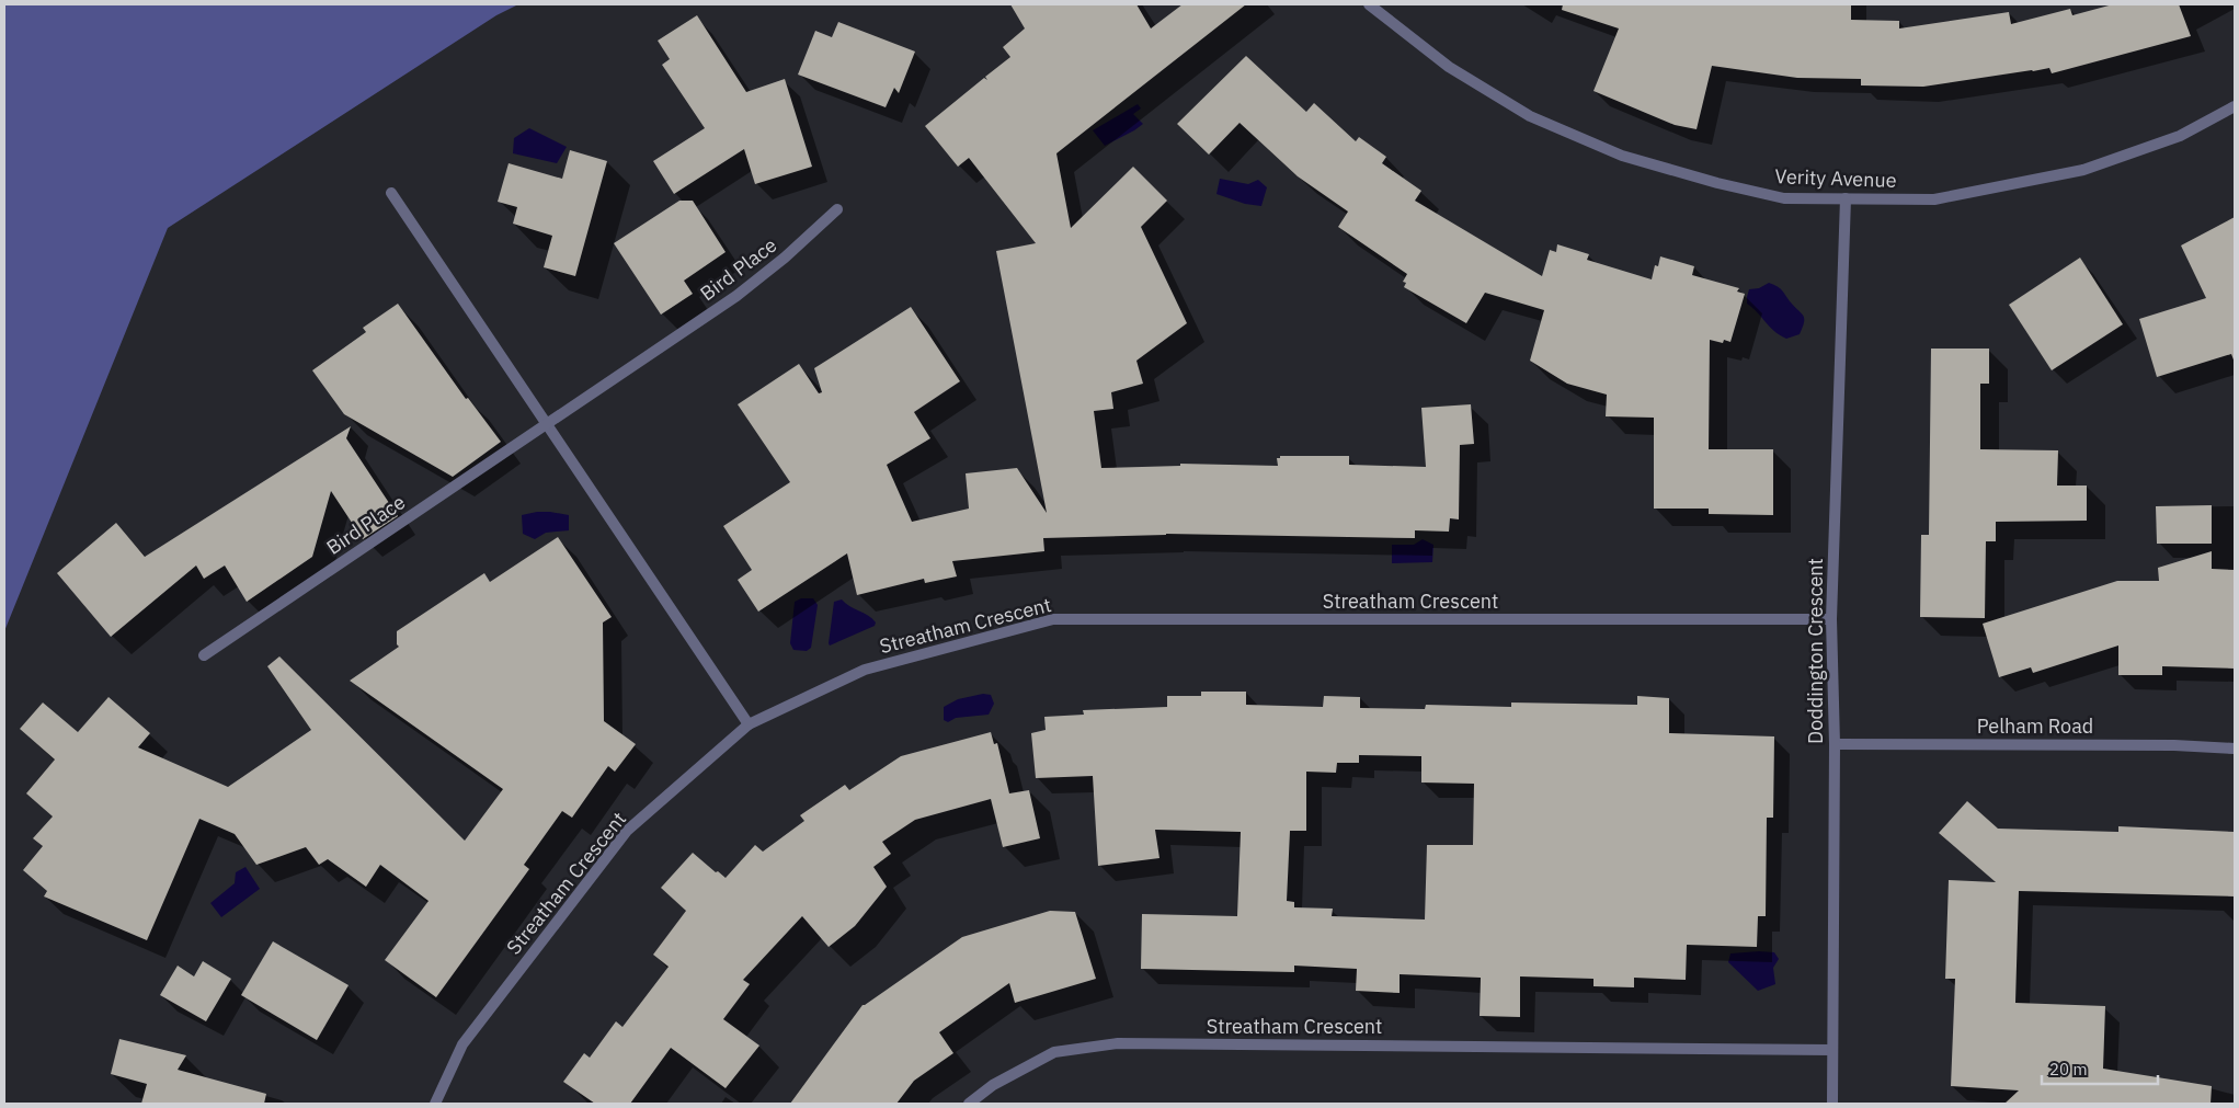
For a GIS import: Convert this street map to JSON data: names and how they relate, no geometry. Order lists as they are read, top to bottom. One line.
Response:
{"streets":{"street":["Verity Avenue","Bird Place","Streatham Crescent","Doddington Crescent","Pelham Road"]},"crossings":[["Verity Avenue","Doddington Crescent"],["Streatham Crescent","Doddington Crescent"],["Doddington Crescent","Pelham Road"]],"scale_bar":"20 m"}
